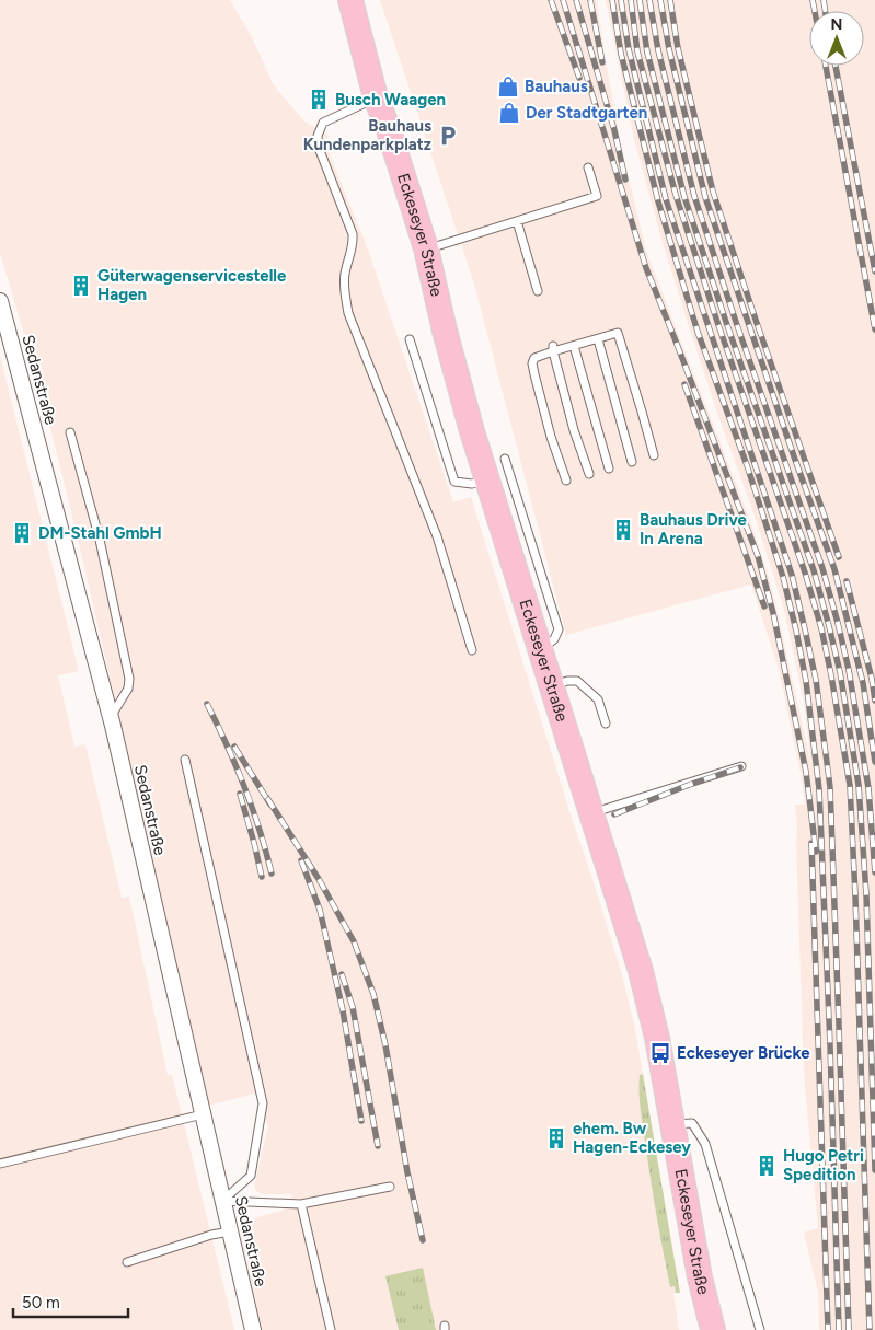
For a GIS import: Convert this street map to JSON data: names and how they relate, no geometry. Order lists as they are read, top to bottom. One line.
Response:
{"streets":{"main road":["Eckeseyer Straße"],"street":["Sedanstraße"]},"places":{"shop":["Bauhaus","Der Stadtgarten"],"building":["Busch Waagen","Güterwagenservicestelle Hagen","Bauhaus Drive In Arena","DM-Stahl GmbH","ehem. Bw Hagen-Eckesey","Hugo Petri Spedition"],"parking":["Bauhaus Kundenparkplatz"],"bus stop":["Eckeseyer Brücke"]},"scale_bar":"50 m","north":"top"}
